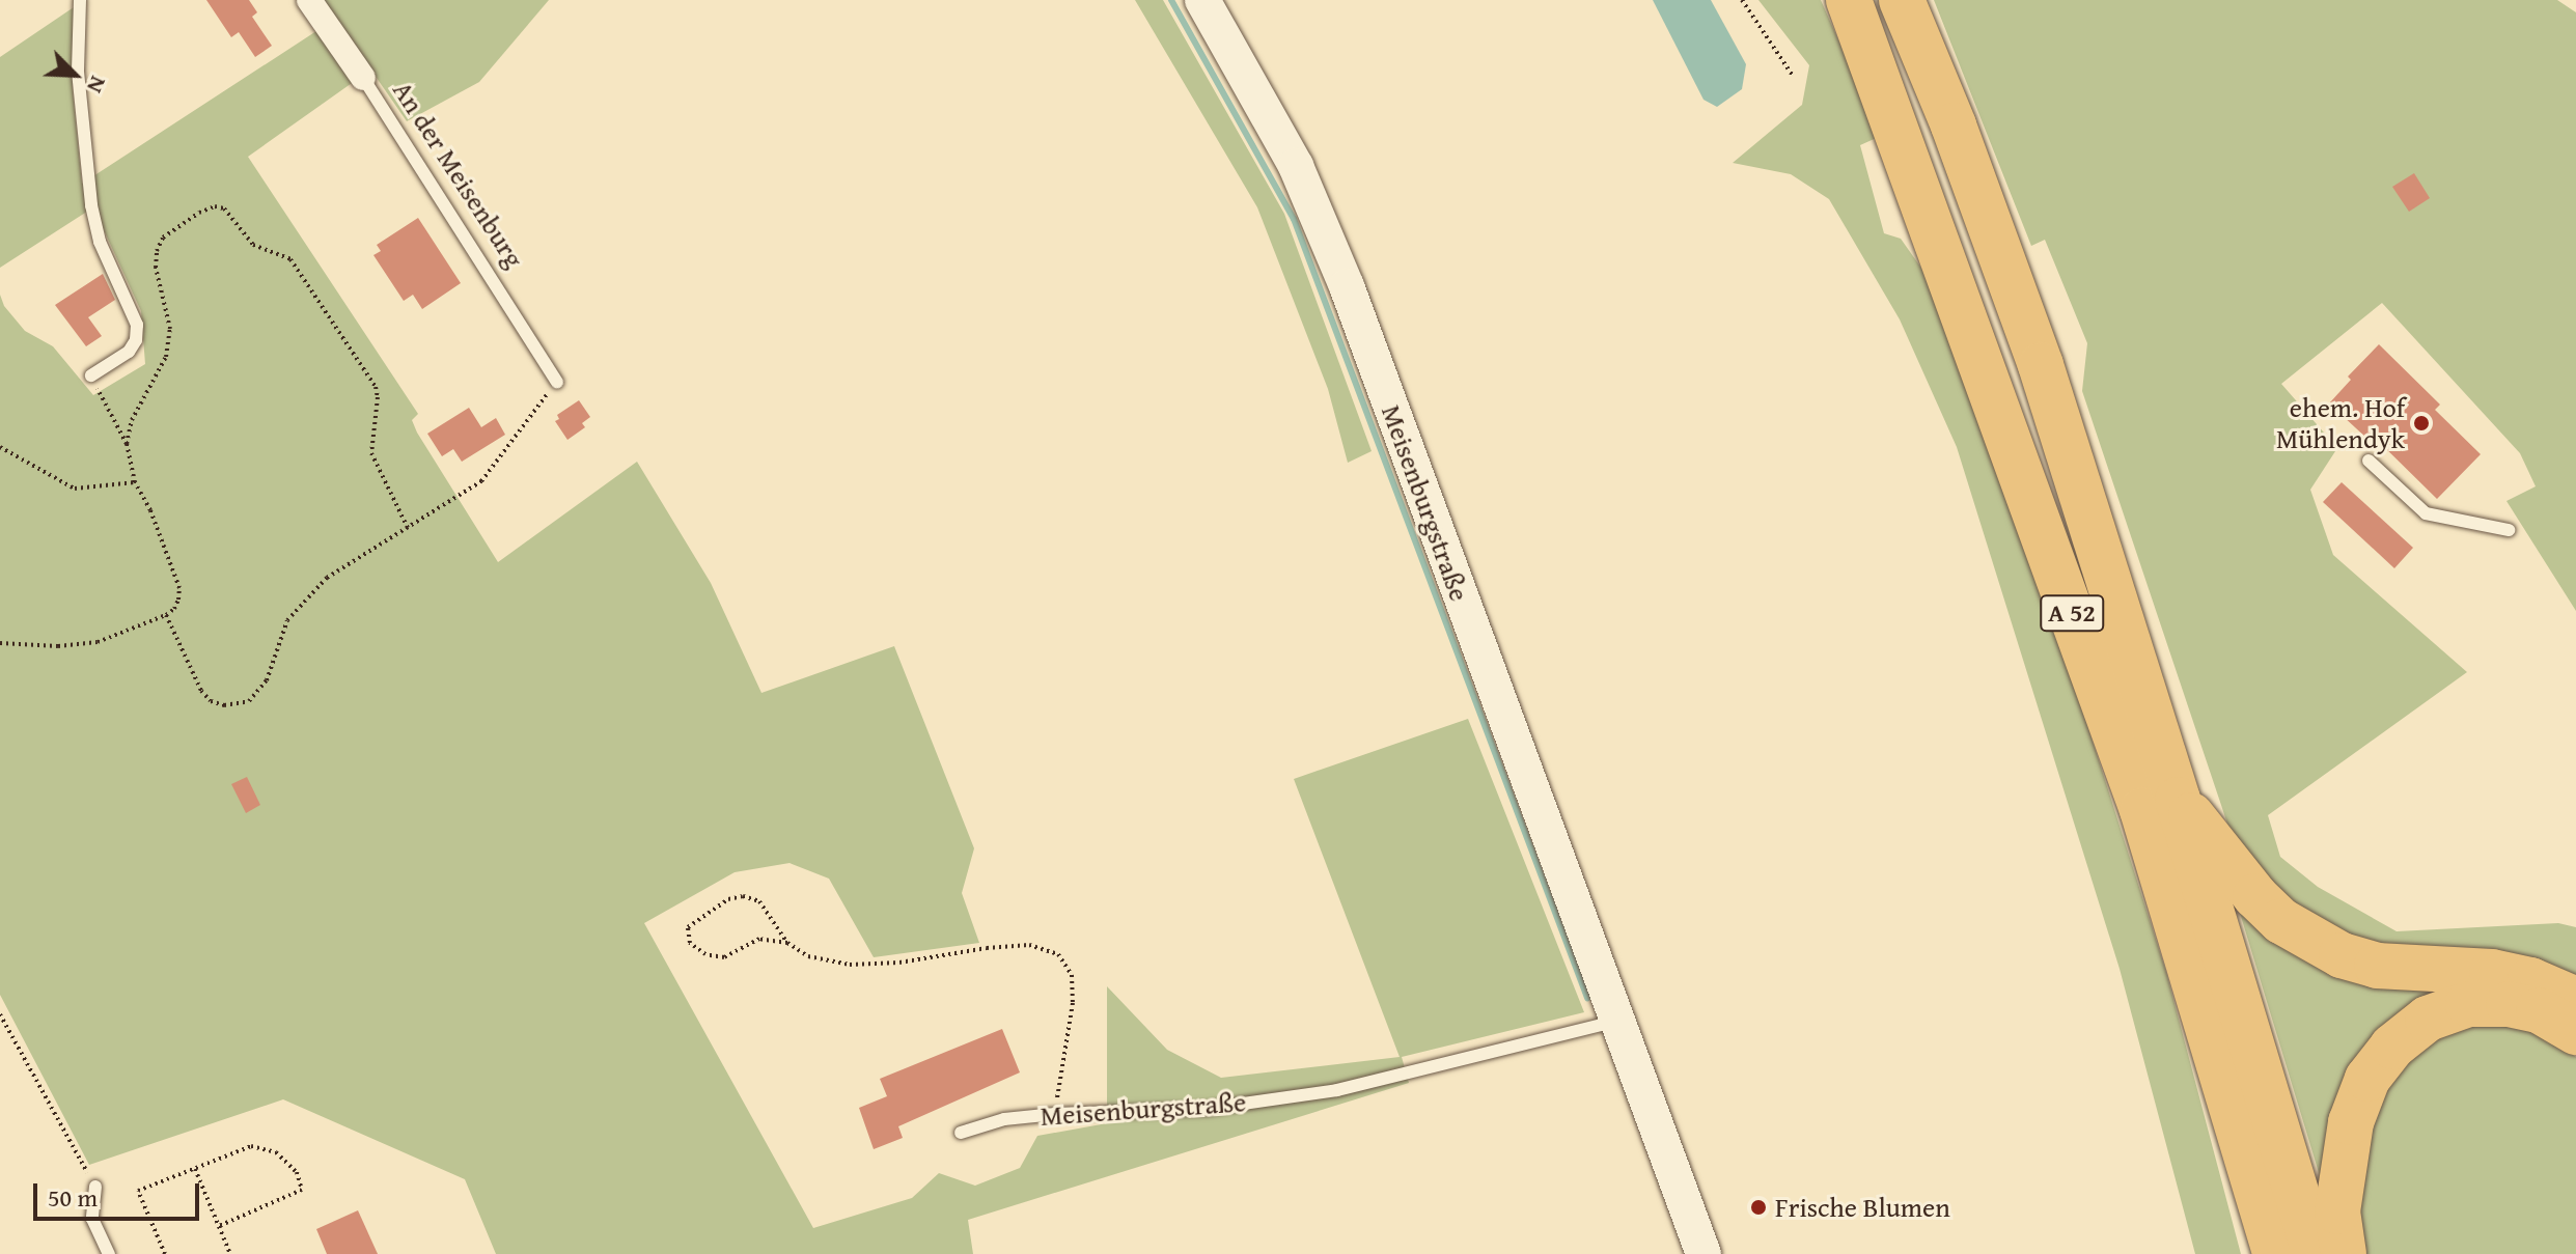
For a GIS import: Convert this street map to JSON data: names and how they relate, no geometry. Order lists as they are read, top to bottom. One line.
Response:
{"streets":{"highway":["A 52"],"main road":["Meisenburgstraße"],"street":["An der Meisenburg"]},"places":["ehem. Hof Mühlendyk","Frische Blumen"],"scale_bar":"50 m","north":"bottom right"}
